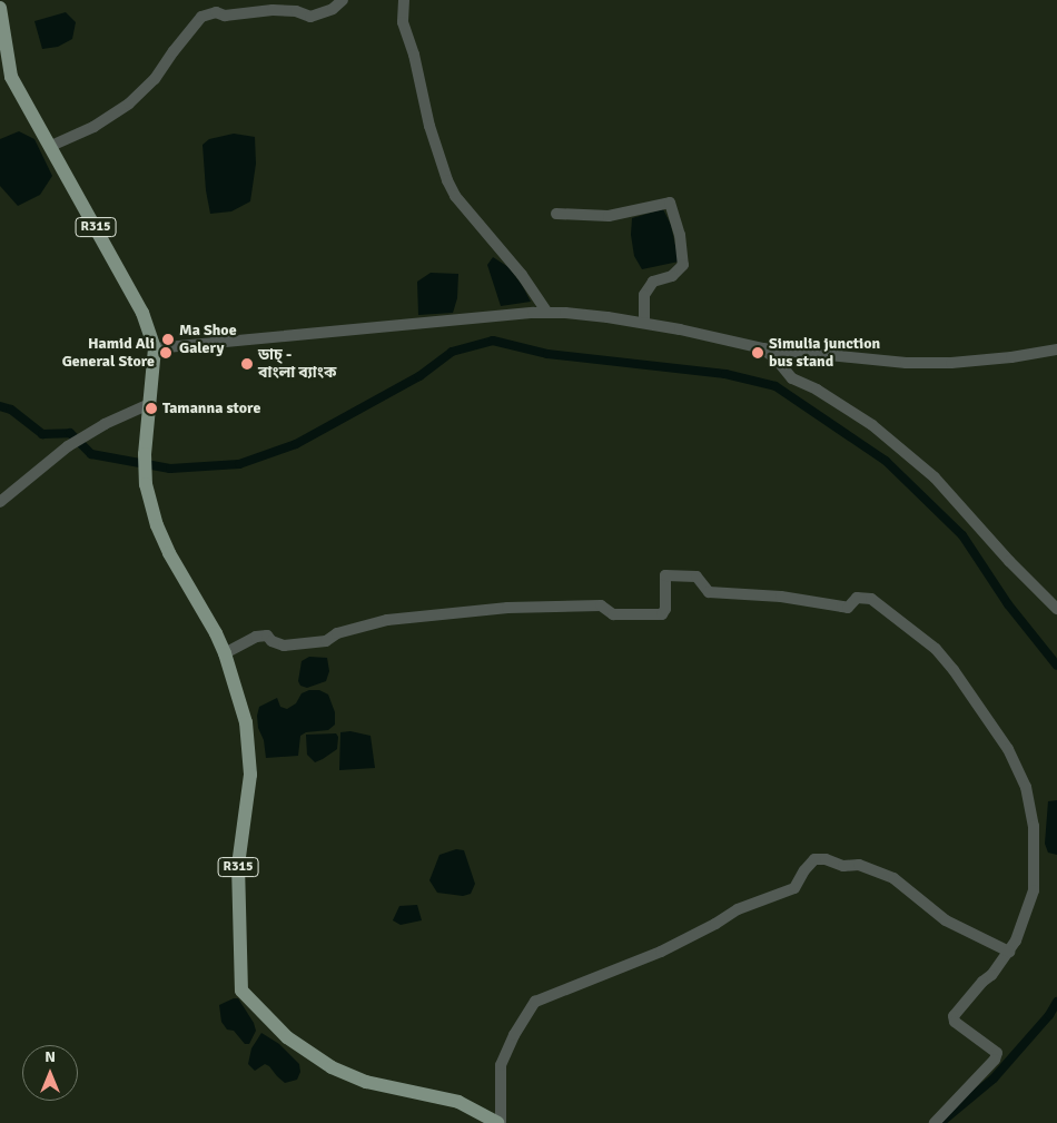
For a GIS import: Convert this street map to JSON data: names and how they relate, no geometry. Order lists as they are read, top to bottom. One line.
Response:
{"streets":{"main road":["R315"]},"places":["Ma Shoe Galery","Hamid Ali General Store","Simulia junction bus stand","ডাচ্ - বাংলা ব্যাংক","Tamanna store"],"north":"top"}
